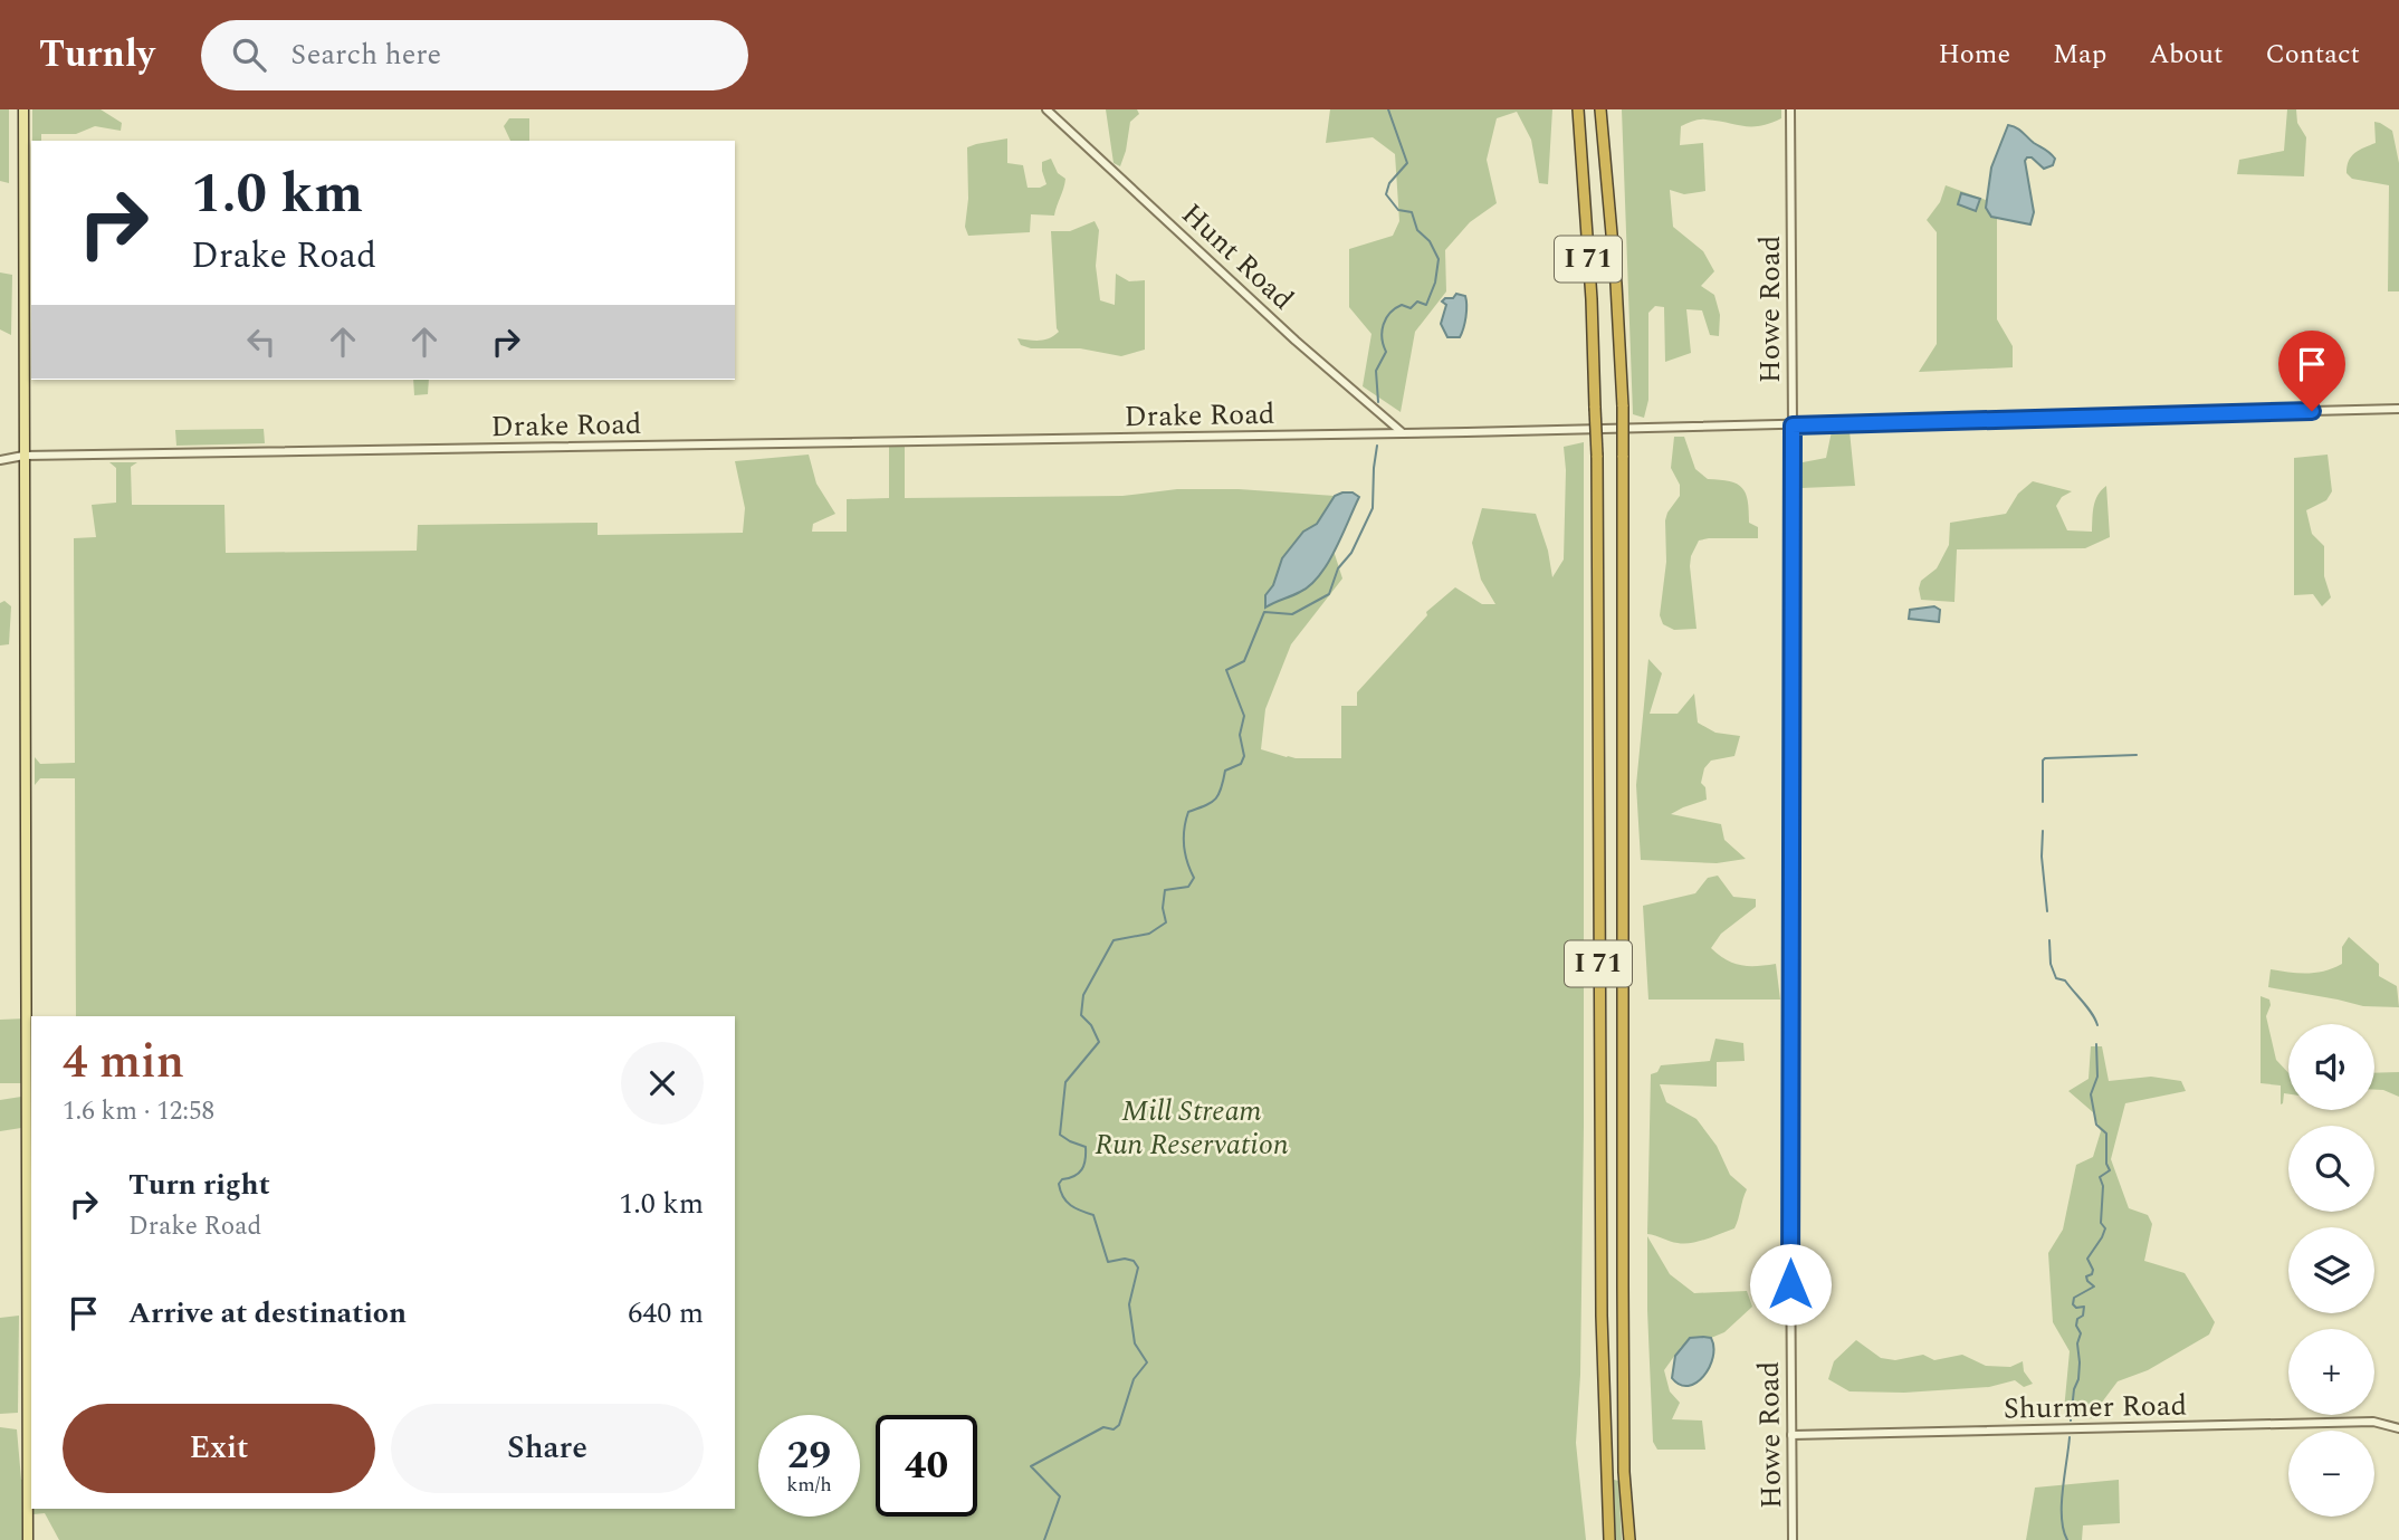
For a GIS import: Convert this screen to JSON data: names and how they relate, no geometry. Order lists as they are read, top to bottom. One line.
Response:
{"streets":{"highway":["I 71"],"street":["Hunt Road","Howe Road","Drake Road","Shurmer Road"]},"crossings":[["Hunt Road","Drake Road"],["Howe Road","Drake Road"],["Howe Road","Shurmer Road"]],"parks":["Mill Stream Run Reservation"],"page":{"header":"Turnly","search":"Search here","nav":["Home","Map","About","Contact"],"turn":["1.0 km","Drake Road"],"heading":["4 min","1.6 km · 12:58"],"map_buttons":["+","−"],"list":[{"name":"Turn right","note":"Drake Road","value":"1.0 km"},{"name":"Arrive at destination","value":"640 m"}],"buttons":["Exit","Share"],"speed":"29 km/h","limit":"40"}}
